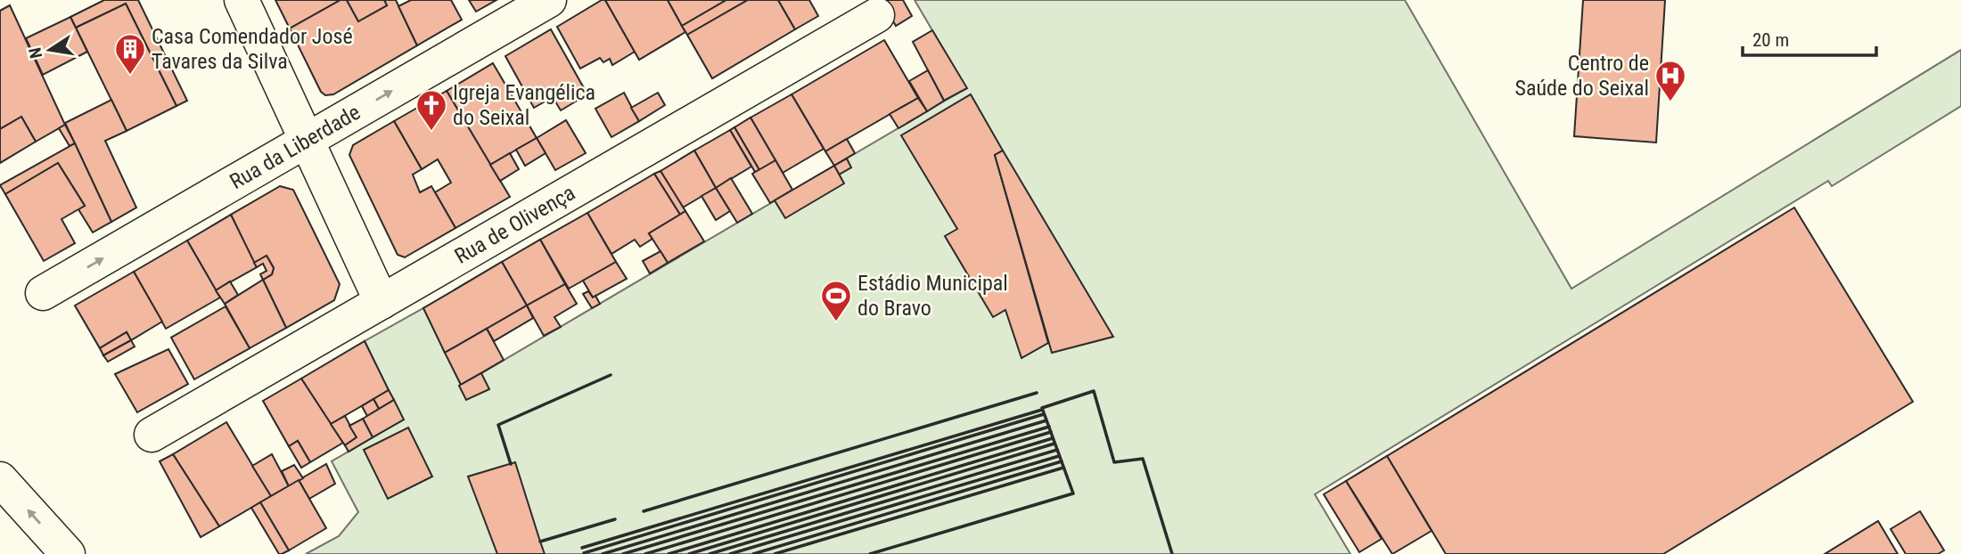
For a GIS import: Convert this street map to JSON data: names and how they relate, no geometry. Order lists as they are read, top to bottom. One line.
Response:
{"streets":{"street":["Rua da Liberdade","Rua de Olivença"]},"one_way":["Rua da Liberdade"],"places":{"building":["Casa Comendador José Tavares da Silva"],"hospital":["Centro de Saúde do Seixal"],"church":["Igreja Evangélica do Seixal"],"sports":["Estádio Municipal do Bravo"]},"scale_bar":"20 m","north":"left"}
